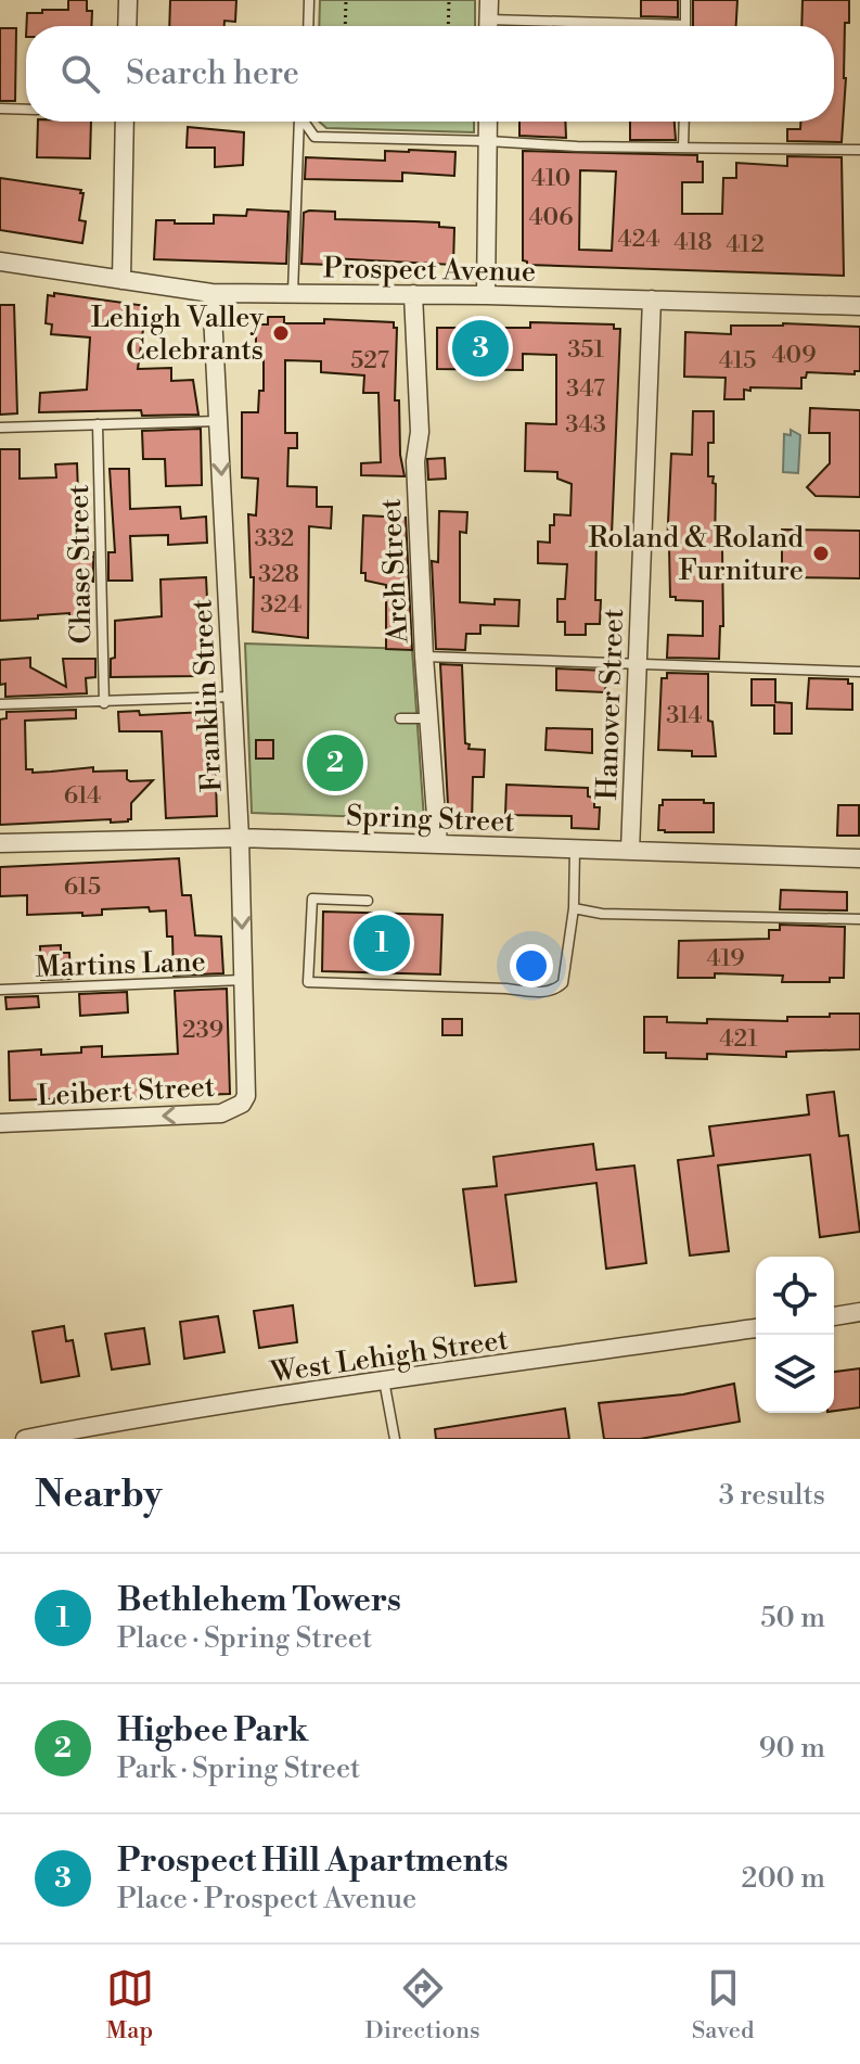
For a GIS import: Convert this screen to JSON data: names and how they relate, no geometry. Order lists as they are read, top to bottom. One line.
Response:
{"streets":{"street":["Prospect Avenue","Arch Street","Franklin Street","Hanover Street","Spring Street","Leibert Street","West Lehigh Street"],"lane":["Chase Street","Martins Lane"]},"crossings":[["Prospect Avenue","Arch Street"],["Prospect Avenue","Franklin Street"],["Prospect Avenue","Hanover Street"],["Arch Street","Spring Street"],["Franklin Street","Spring Street"],["Franklin Street","Martins Lane"],["Franklin Street","Leibert Street"],["Hanover Street","Spring Street"]],"one_way":["Franklin Street","Leibert Street"],"places":["Lehigh Valley Celebrants","Roland & Roland Furniture"],"house_numbers":["410","406","424","418","412","351","409","527","415","347","343","332","328","324","314","614","615","419","239","421"],"page":{"search":"Search here","pins":["3","2","1"],"heading":["Nearby","3 results"],"list":[{"mark":"1","name":"Bethlehem Towers","note":"Place · Spring Street","value":"50 m"},{"mark":"2","name":"Higbee Park","note":"Park · Spring Street","value":"90 m"},{"mark":"3","name":"Prospect Hill Apartments","note":"Place · Prospect Avenue","value":"200 m"}],"nav":["Map","Directions","Saved"]}}
